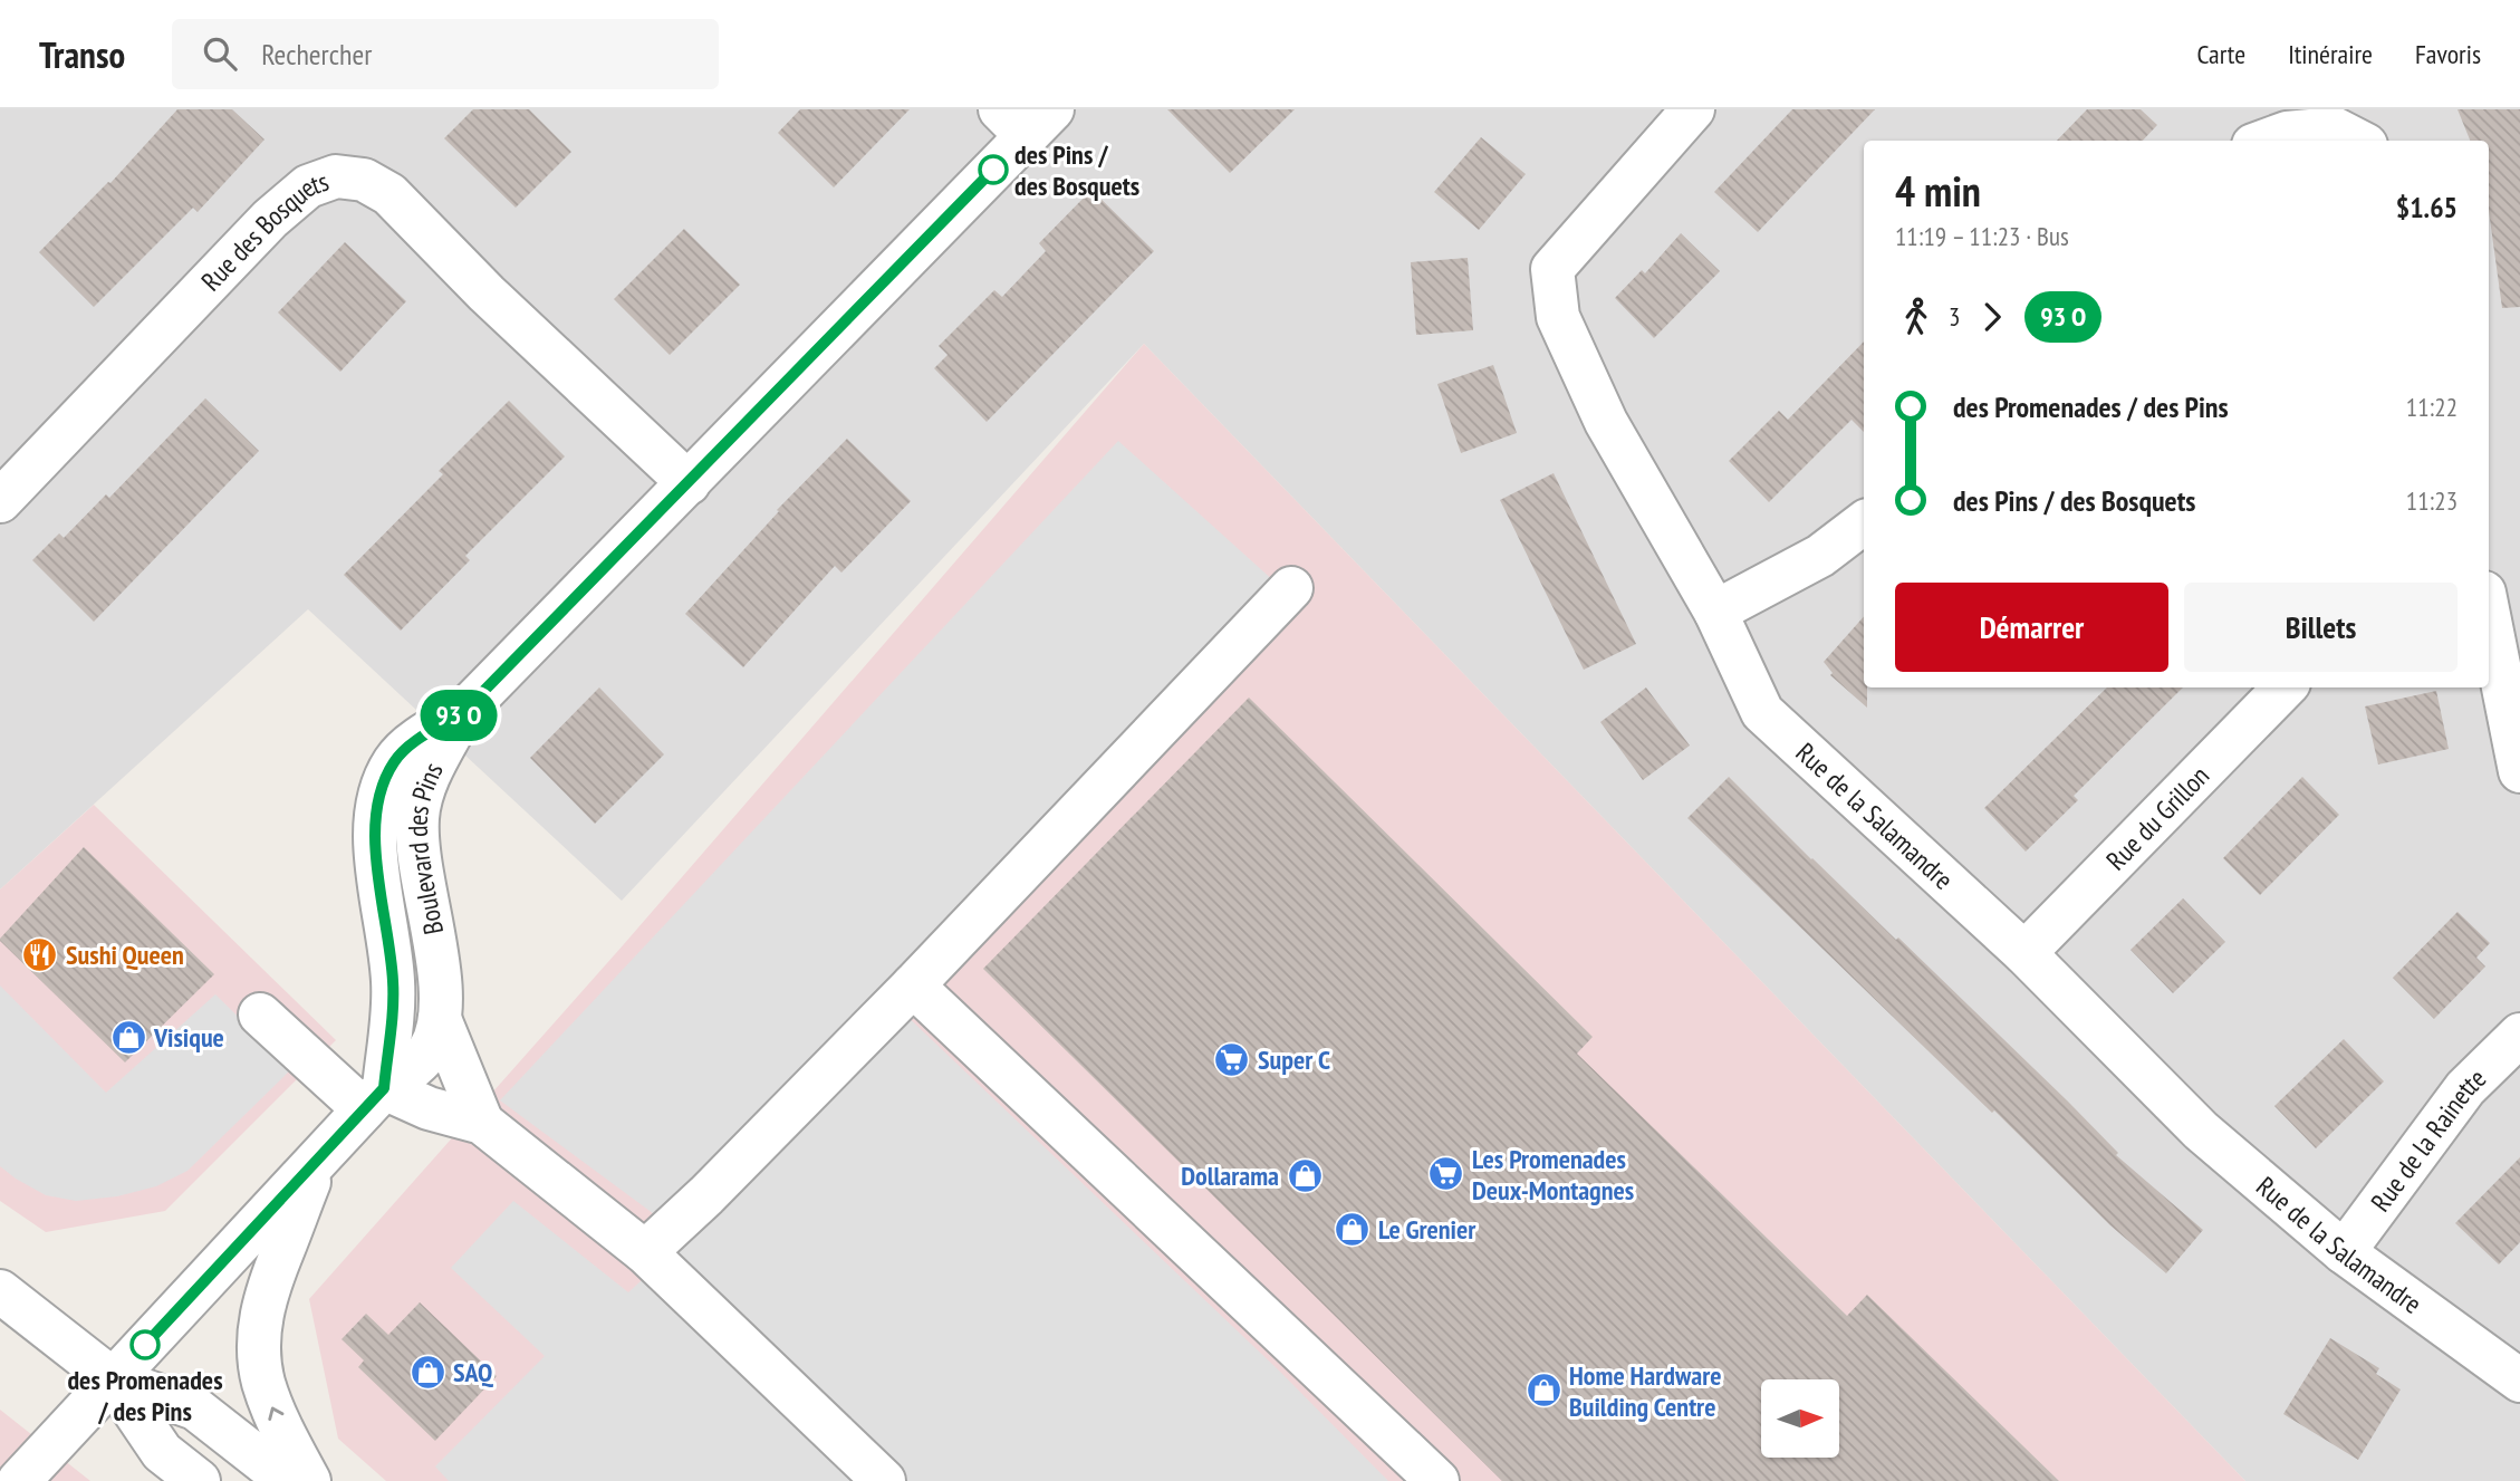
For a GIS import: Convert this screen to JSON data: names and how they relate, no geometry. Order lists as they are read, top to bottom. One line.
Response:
{"streets":{"street":["Rue des Bosquets","Rue de la Salamandre","Rue du Grillon","Boulevard des Pins","Rue de la Rainette"]},"crossings":[["Rue des Bosquets","Boulevard des Pins"],["Rue de la Salamandre","Rue du Grillon"],["Rue de la Salamandre","Rue de la Rainette"]],"places":{"other":["des Pins / des Bosquets","des Promenades / des Pins"],"restaurant":["Sushi Queen"],"shop":["Visique","Dollarama","Le Grenier","SAQ","Home Hardware Building Centre"],"supermarket":["Super C","Les Promenades Deux-Montagnes"]},"north":"right","page":{"header":"Transo","search":"Rechercher","nav":["Carte","Itinéraire","Favoris"],"on_map":"93 O","heading":["4 min","11:19 – 11:23 · Bus","$1.65"],"legs":["3","93 O"],"list":[{"name":"des Promenades / des Pins","value":"11:22"},{"name":"des Pins / des Bosquets","value":"11:23"}],"buttons":["Démarrer","Billets"]}}
